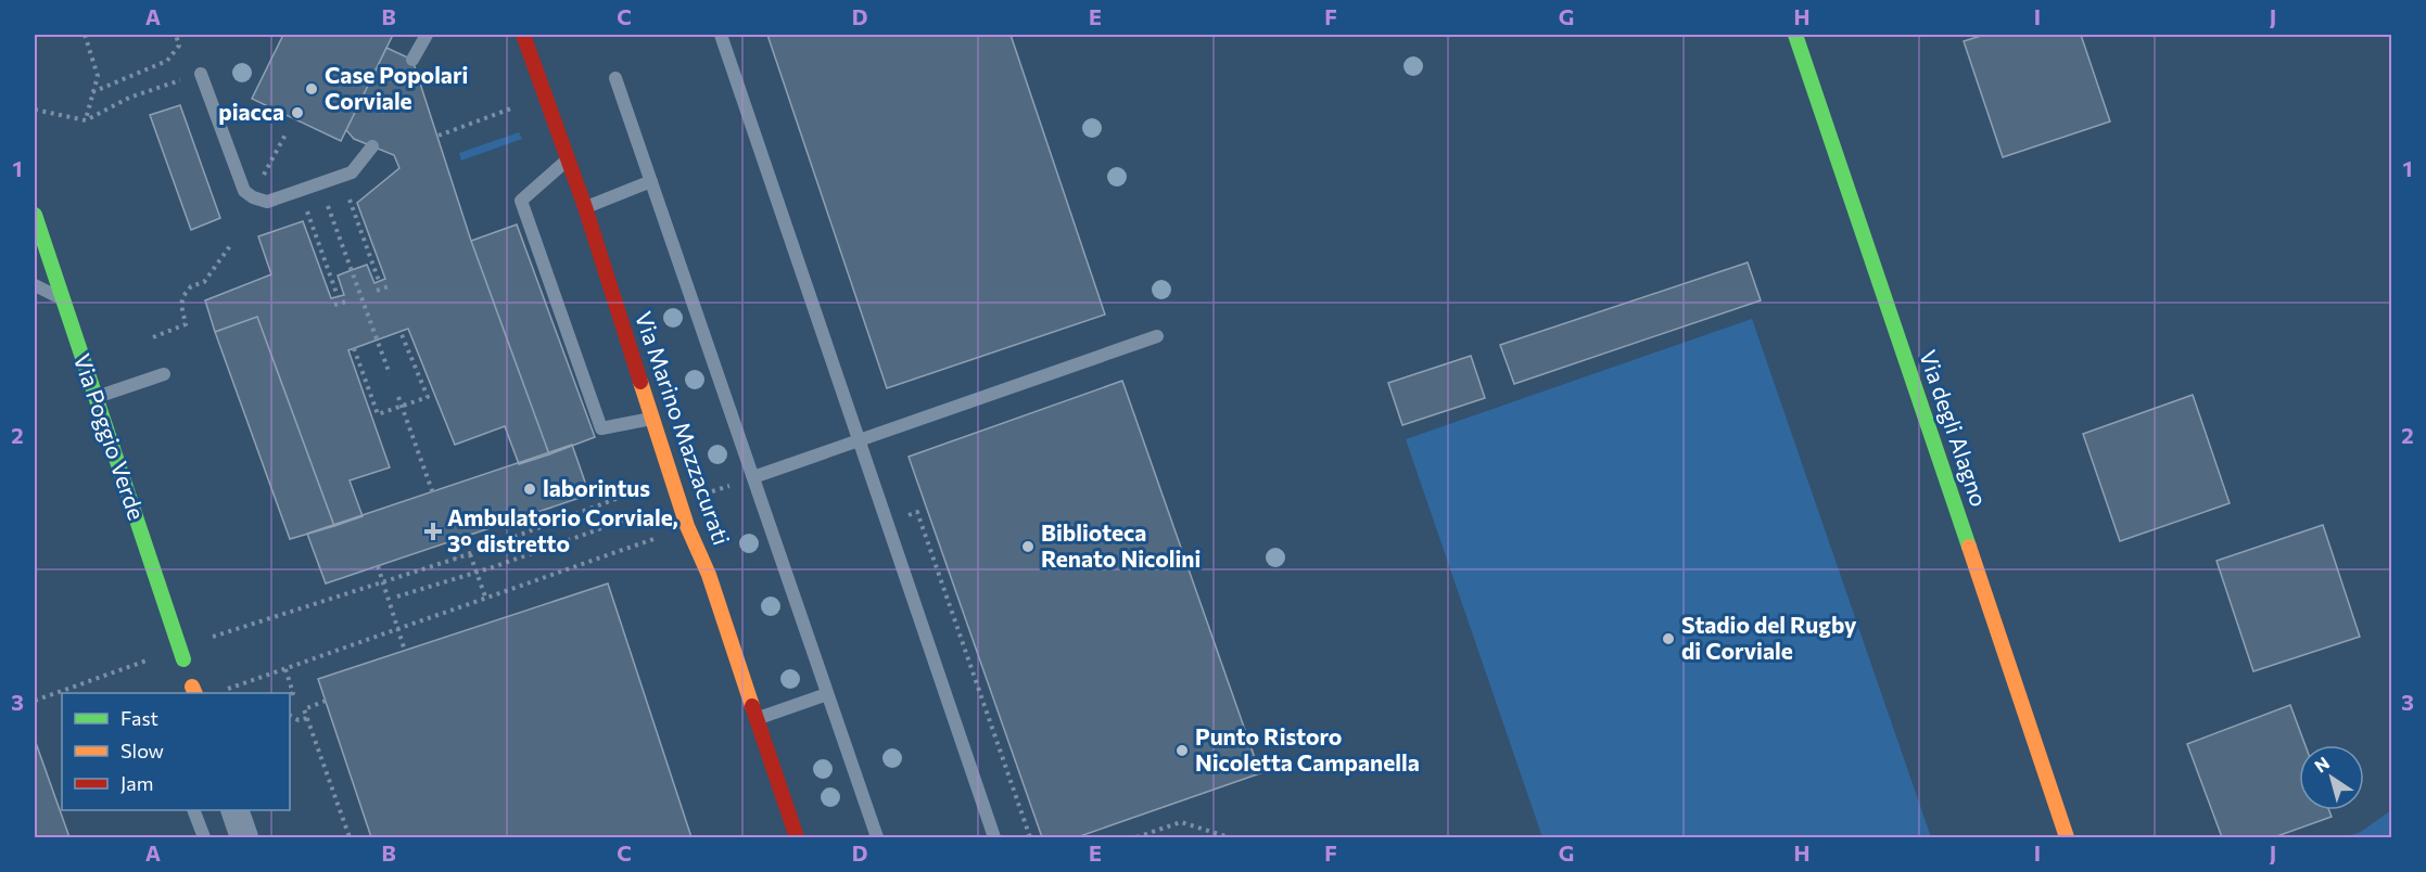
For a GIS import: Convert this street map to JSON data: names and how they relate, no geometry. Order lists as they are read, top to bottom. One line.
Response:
{"streets":{"street":["Via Marino Mazzacurati","Via degli Alagno","Via Poggio Verde"]},"places":{"other":["Case Popolari Corviale","piacca","laborintus","Biblioteca Renato Nicolini","Stadio del Rugby di Corviale","Punto Ristoro Nicoletta Campanella"],"health":["Ambulatorio Corviale, 3° distretto"]},"legend":["Fast","Slow","Jam"],"north":"top left","grid":{"columns":["A","B","C","D","E","F","G","H","I","J"],"rows":["1","2","3"]}}
